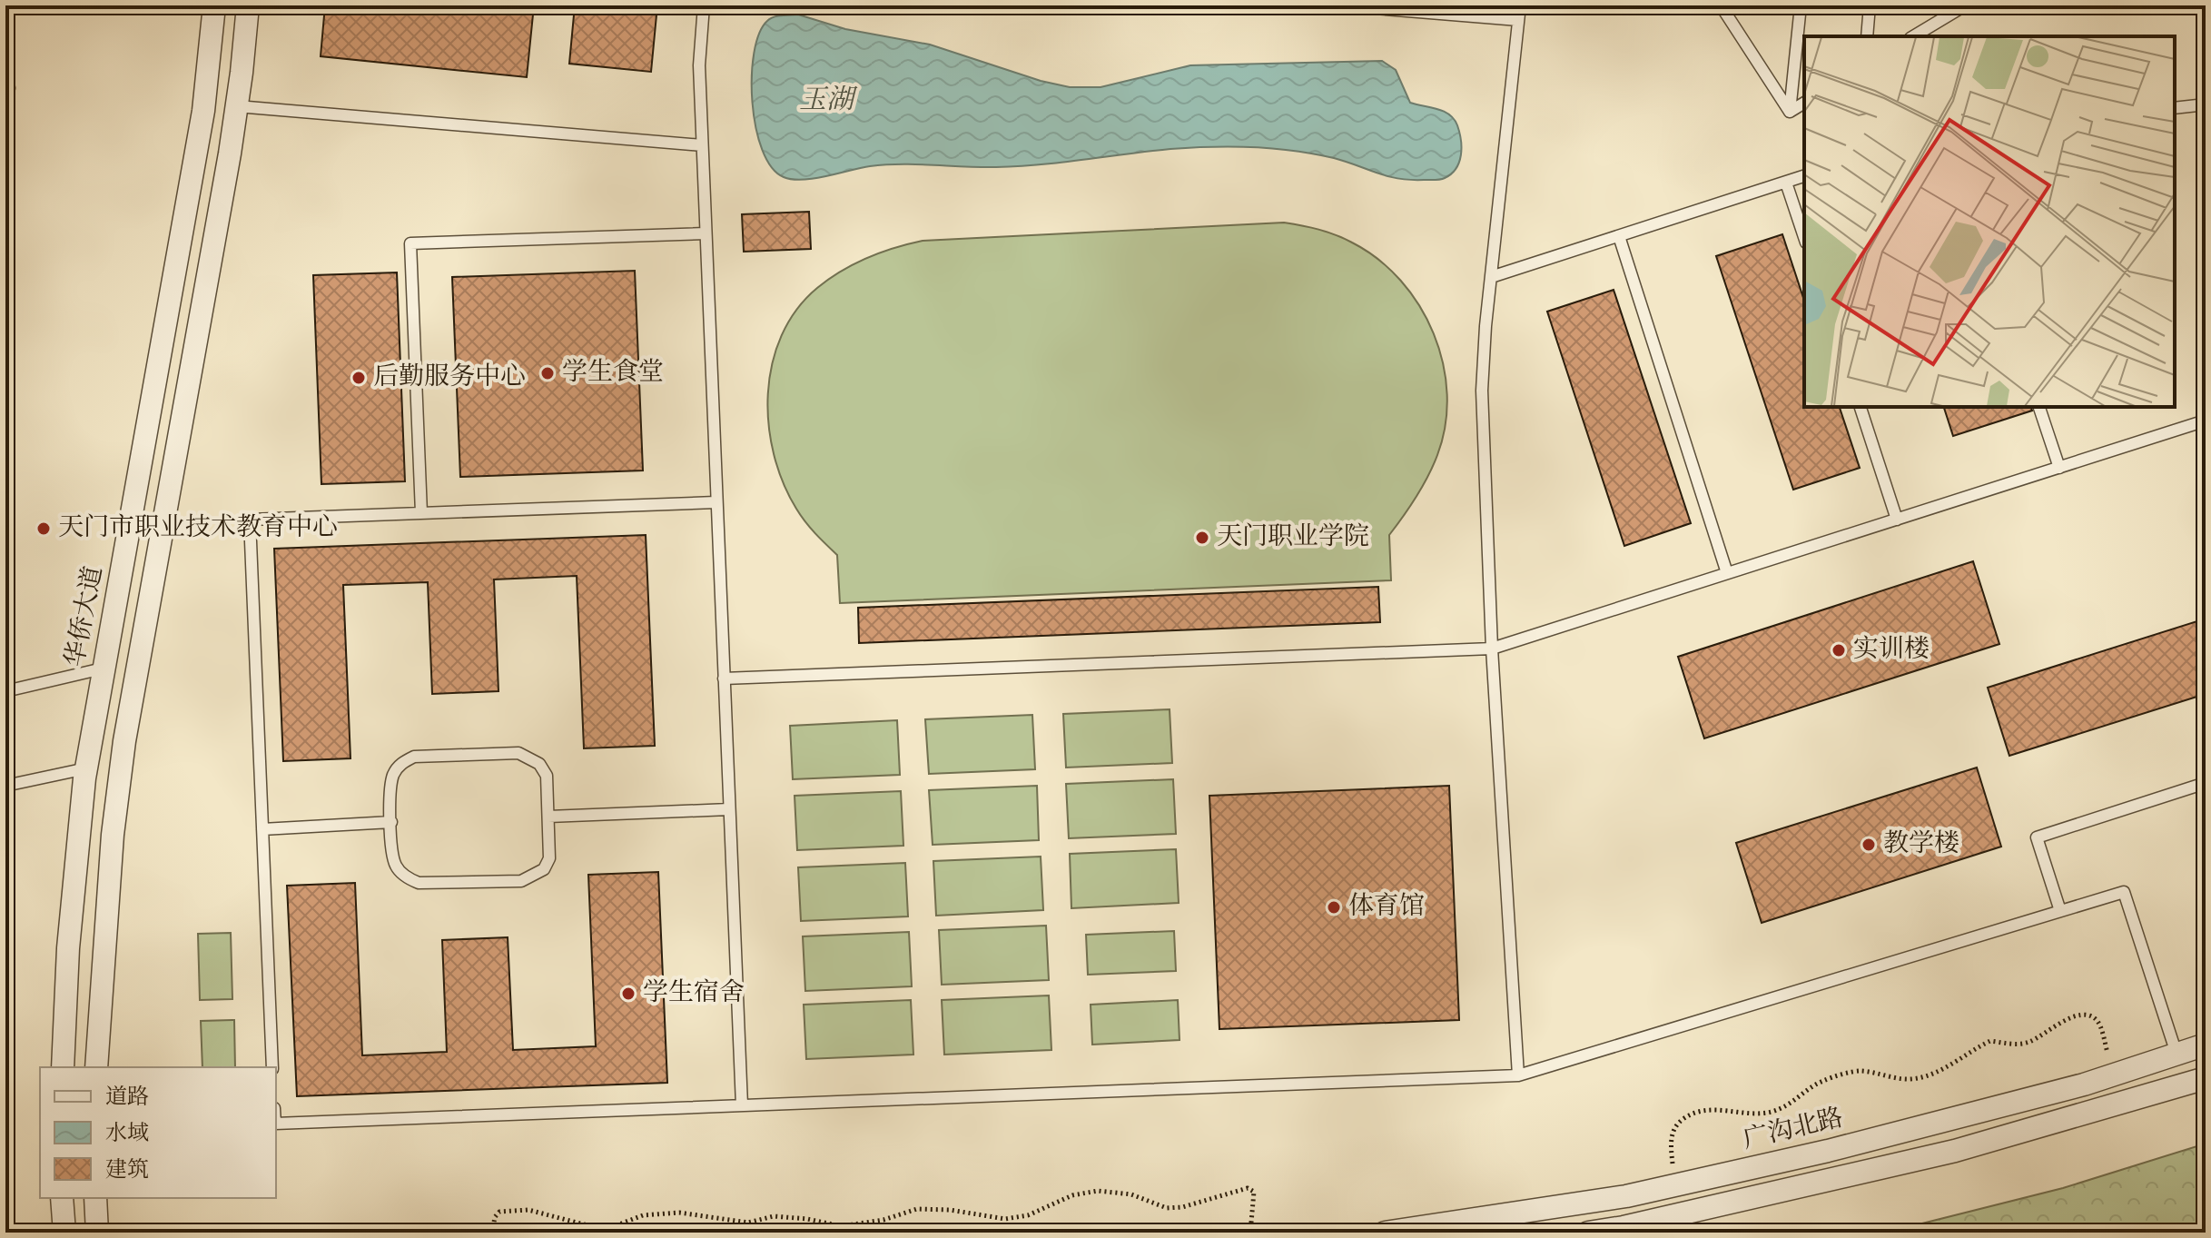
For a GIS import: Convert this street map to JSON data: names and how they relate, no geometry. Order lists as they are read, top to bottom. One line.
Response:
{"streets":{"street":["华侨大道","广沟北路"]},"water":["玉湖"],"places":["学生食堂","后勤服务中心","天门市职业技术教育中心","天门职业学院","实训楼","教学楼","体育馆","学生宿舍"],"legend":["道路","水域","建筑"]}
